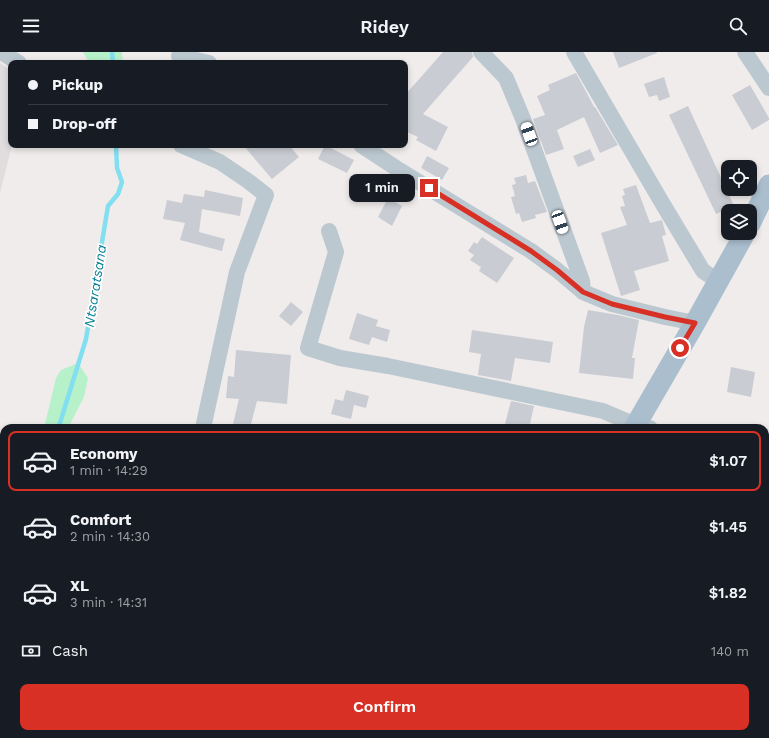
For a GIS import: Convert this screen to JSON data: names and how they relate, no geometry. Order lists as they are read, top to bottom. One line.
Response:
{"water":["Ntsaratsana"],"page":{"header":"Ridey","banner":["Pickup","Drop-off"],"bubble":"1 min","list":[{"name":"Economy","note":"1 min · 14:29","value":"$1.07"},{"name":"Comfort","note":"2 min · 14:30","value":"$1.45"},{"name":"XL","note":"3 min · 14:31","value":"$1.82"}],"pay":["Cash","140 m"],"buttons":"Confirm"}}
